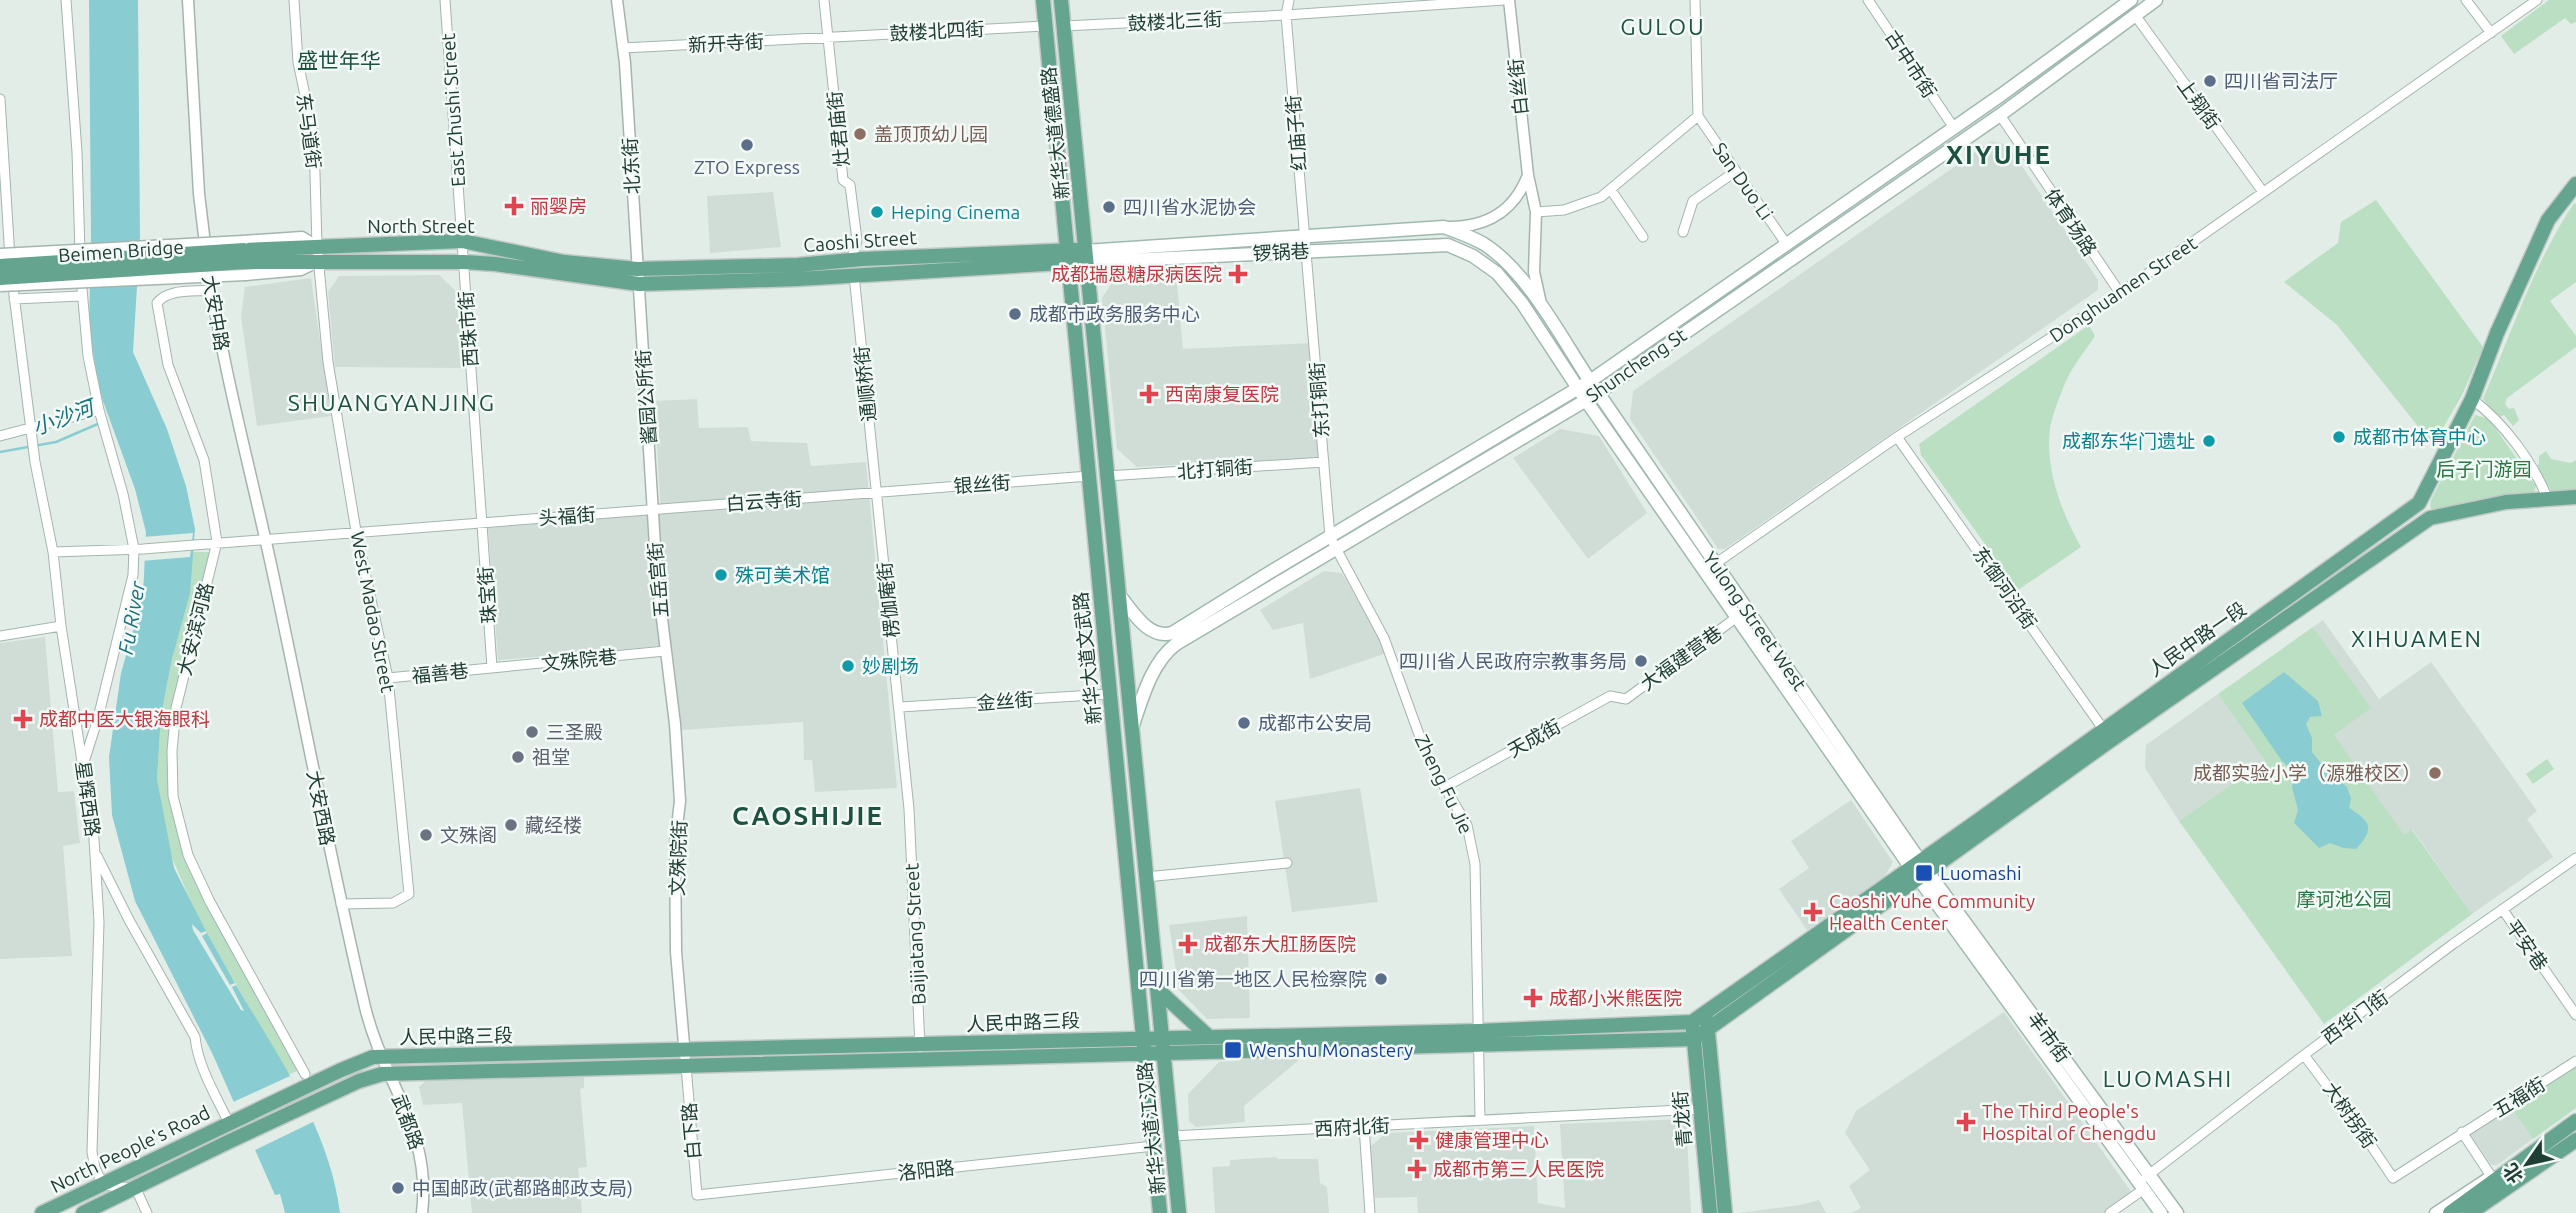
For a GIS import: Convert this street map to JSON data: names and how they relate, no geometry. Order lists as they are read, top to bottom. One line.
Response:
{"streets":{"main road":["新华大道德盛路","North Street","Caoshi Street","Beimen Bridge","锣锅巷","Shuncheng St","Yulong Street West","人民中路一段","新华大道文武路","人民中路三段","羊市街","青龙街","新华大道江汉路","North People's Road"],"street":["鼓楼北三街","鼓楼北四街","新开寺街","古中市街","白丝街","上翔街","East Zhushi Street","灶君庙街","东马道街","红庙子街","北东街","San Duo Li","体育场路","Donghuamen Street","大安中路","西珠市街","通顺桥街","酱园公所街","东打铜街","北打铜街","银丝街","白云寺街","头福街","五岳宫街","东御河沿街","珠宝街","楞伽庵街","West Madao Street","大安滨河路","大福建营巷","文殊院巷","福善巷","金丝街","天成街","Zheng Fu Jie","星辉西路","大安西路","文殊院街","Baijiatang Street","平安巷","西华门街","五福街","大树拐街","武都路","西府北街","白下路","洛阳路"]},"crossings":[["鼓楼北三街","白丝街"],["鼓楼北三街","新华大道德盛路"],["鼓楼北三街","红庙子街"],["鼓楼北四街","新开寺街"],["鼓楼北四街","灶君庙街"],["鼓楼北四街","新华大道德盛路"],["新开寺街","灶君庙街"],["新开寺街","北东街"],["古中市街","Shuncheng St"],["上翔街","Donghuamen Street"],["上翔街","Shuncheng St"],["East Zhushi Street","North Street"],["East Zhushi Street","西珠市街"],["灶君庙街","Caoshi Street"],["东马道街","North Street"],["东马道街","West Madao Street"],["新华大道德盛路","Caoshi Street"],["新华大道德盛路","锣锅巷"],["新华大道德盛路","新华大道文武路"],["红庙子街","锣锅巷"],["红庙子街","东打铜街"],["北东街","North Street"],["北东街","Caoshi Street"],["北东街","酱园公所街"],["San Duo Li","Shuncheng St"],["体育场路","Donghuamen Street"],["体育场路","Shuncheng St"],["North Street","Caoshi Street"],["North Street","Beimen Bridge"],["North Street","西珠市街"],["North Street","酱园公所街"],["North Street","West Madao Street"],["Caoshi Street","锣锅巷"],["Caoshi Street","通顺桥街"],["Caoshi Street","酱园公所街"],["Caoshi Street","新华大道文武路"],["Beimen Bridge","星辉西路"],["锣锅巷","Shuncheng St"],["锣锅巷","东打铜街"],["锣锅巷","Yulong Street West"],["锣锅巷","新华大道文武路"],["Donghuamen Street","东御河沿街"],["Donghuamen Street","Yulong Street West"],["大安中路","头福街"],["大安中路","大安滨河路"],["大安中路","大安西路"],["西珠市街","头福街"],["西珠市街","珠宝街"],["Shuncheng St","东打铜街"],["Shuncheng St","Yulong Street West"],["Shuncheng St","新华大道文武路"],["Shuncheng St","Zheng Fu Jie"],["通顺桥街","银丝街"],["通顺桥街","白云寺街"],["通顺桥街","楞伽庵街"],["酱园公所街","白云寺街"],["酱园公所街","头福街"],["酱园公所街","五岳宫街"],["东打铜街","北打铜街"],["东打铜街","Zheng Fu Jie"],["北打铜街","新华大道文武路"],["银丝街","白云寺街"],["银丝街","楞伽庵街"],["银丝街","新华大道文武路"],["白云寺街","头福街"],["白云寺街","五岳宫街"],["白云寺街","楞伽庵街"],["头福街","五岳宫街"],["头福街","珠宝街"],["头福街","West Madao Street"],["头福街","大安滨河路"],["头福街","星辉西路"],["头福街","大安西路"],["五岳宫街","文殊院巷"],["五岳宫街","文殊院街"],["东御河沿街","人民中路一段"],["珠宝街","文殊院巷"],["珠宝街","福善巷"],["楞伽庵街","金丝街"],["楞伽庵街","Baijiatang Street"],["West Madao Street","福善巷"],["West Madao Street","大安西路"],["Yulong Street West","人民中路一段"],["Yulong Street West","大福建营巷"],["Yulong Street West","羊市街"],["人民中路一段","羊市街"],["新华大道文武路","金丝街"],["新华大道文武路","人民中路三段"],["新华大道文武路","新华大道江汉路"],["大福建营巷","天成街"],["文殊院巷","福善巷"],["文殊院巷","文殊院街"],["天成街","Zheng Fu Jie"],["Zheng Fu Jie","人民中路三段"],["Zheng Fu Jie","西府北街"],["星辉西路","North People's Road"],["大安西路","人民中路三段"],["大安西路","武都路"],["文殊院街","人民中路三段"],["文殊院街","白下路"],["Baijiatang Street","人民中路三段"],["平安巷","西华门街"],["西华门街","羊市街"],["西华门街","大树拐街"],["人民中路三段","青龙街"],["人民中路三段","武都路"],["人民中路三段","新华大道江汉路"],["人民中路三段","白下路"],["人民中路三段","North People's Road"],["五福街","大树拐街"],["青龙街","西府北街"],["西府北街","新华大道江汉路"],["新华大道江汉路","洛阳路"],["白下路","洛阳路"]],"districts":["GULOU","盛世年华","XIYUHE","SHUANGYANJING","XIHUAMEN","CAOSHIJIE","LUOMASHI"],"water":["小沙河","Fu River"],"parks":["后子门游园","摩诃池公园"],"places":{"other":["四川省司法厅","盖顶顶幼儿园","ZTO Express","四川省水泥协会","Heping Cinema","成都市政务服务中心","成都市体育中心","成都东华门遗址","殊可美术馆","四川省人民政府宗教事务局","妙剧场","成都市公安局","三圣殿","祖堂","成都实验小学（源雅校区）","藏经楼","文殊阁","四川省第一地区人民检察院","中国邮政(武都路邮政支局)"],"health":["丽婴房","成都瑞恩糖尿病医院","西南康复医院","成都中医大银海眼科","Caoshi Yuhe Community Health Center","成都东大肛肠医院","成都小米熊医院","The Third People's Hospital of Chengdu","健康管理中心","成都市第三人民医院"],"transit":["Luomashi","Wenshu Monastery"]},"north":"bottom left"}
